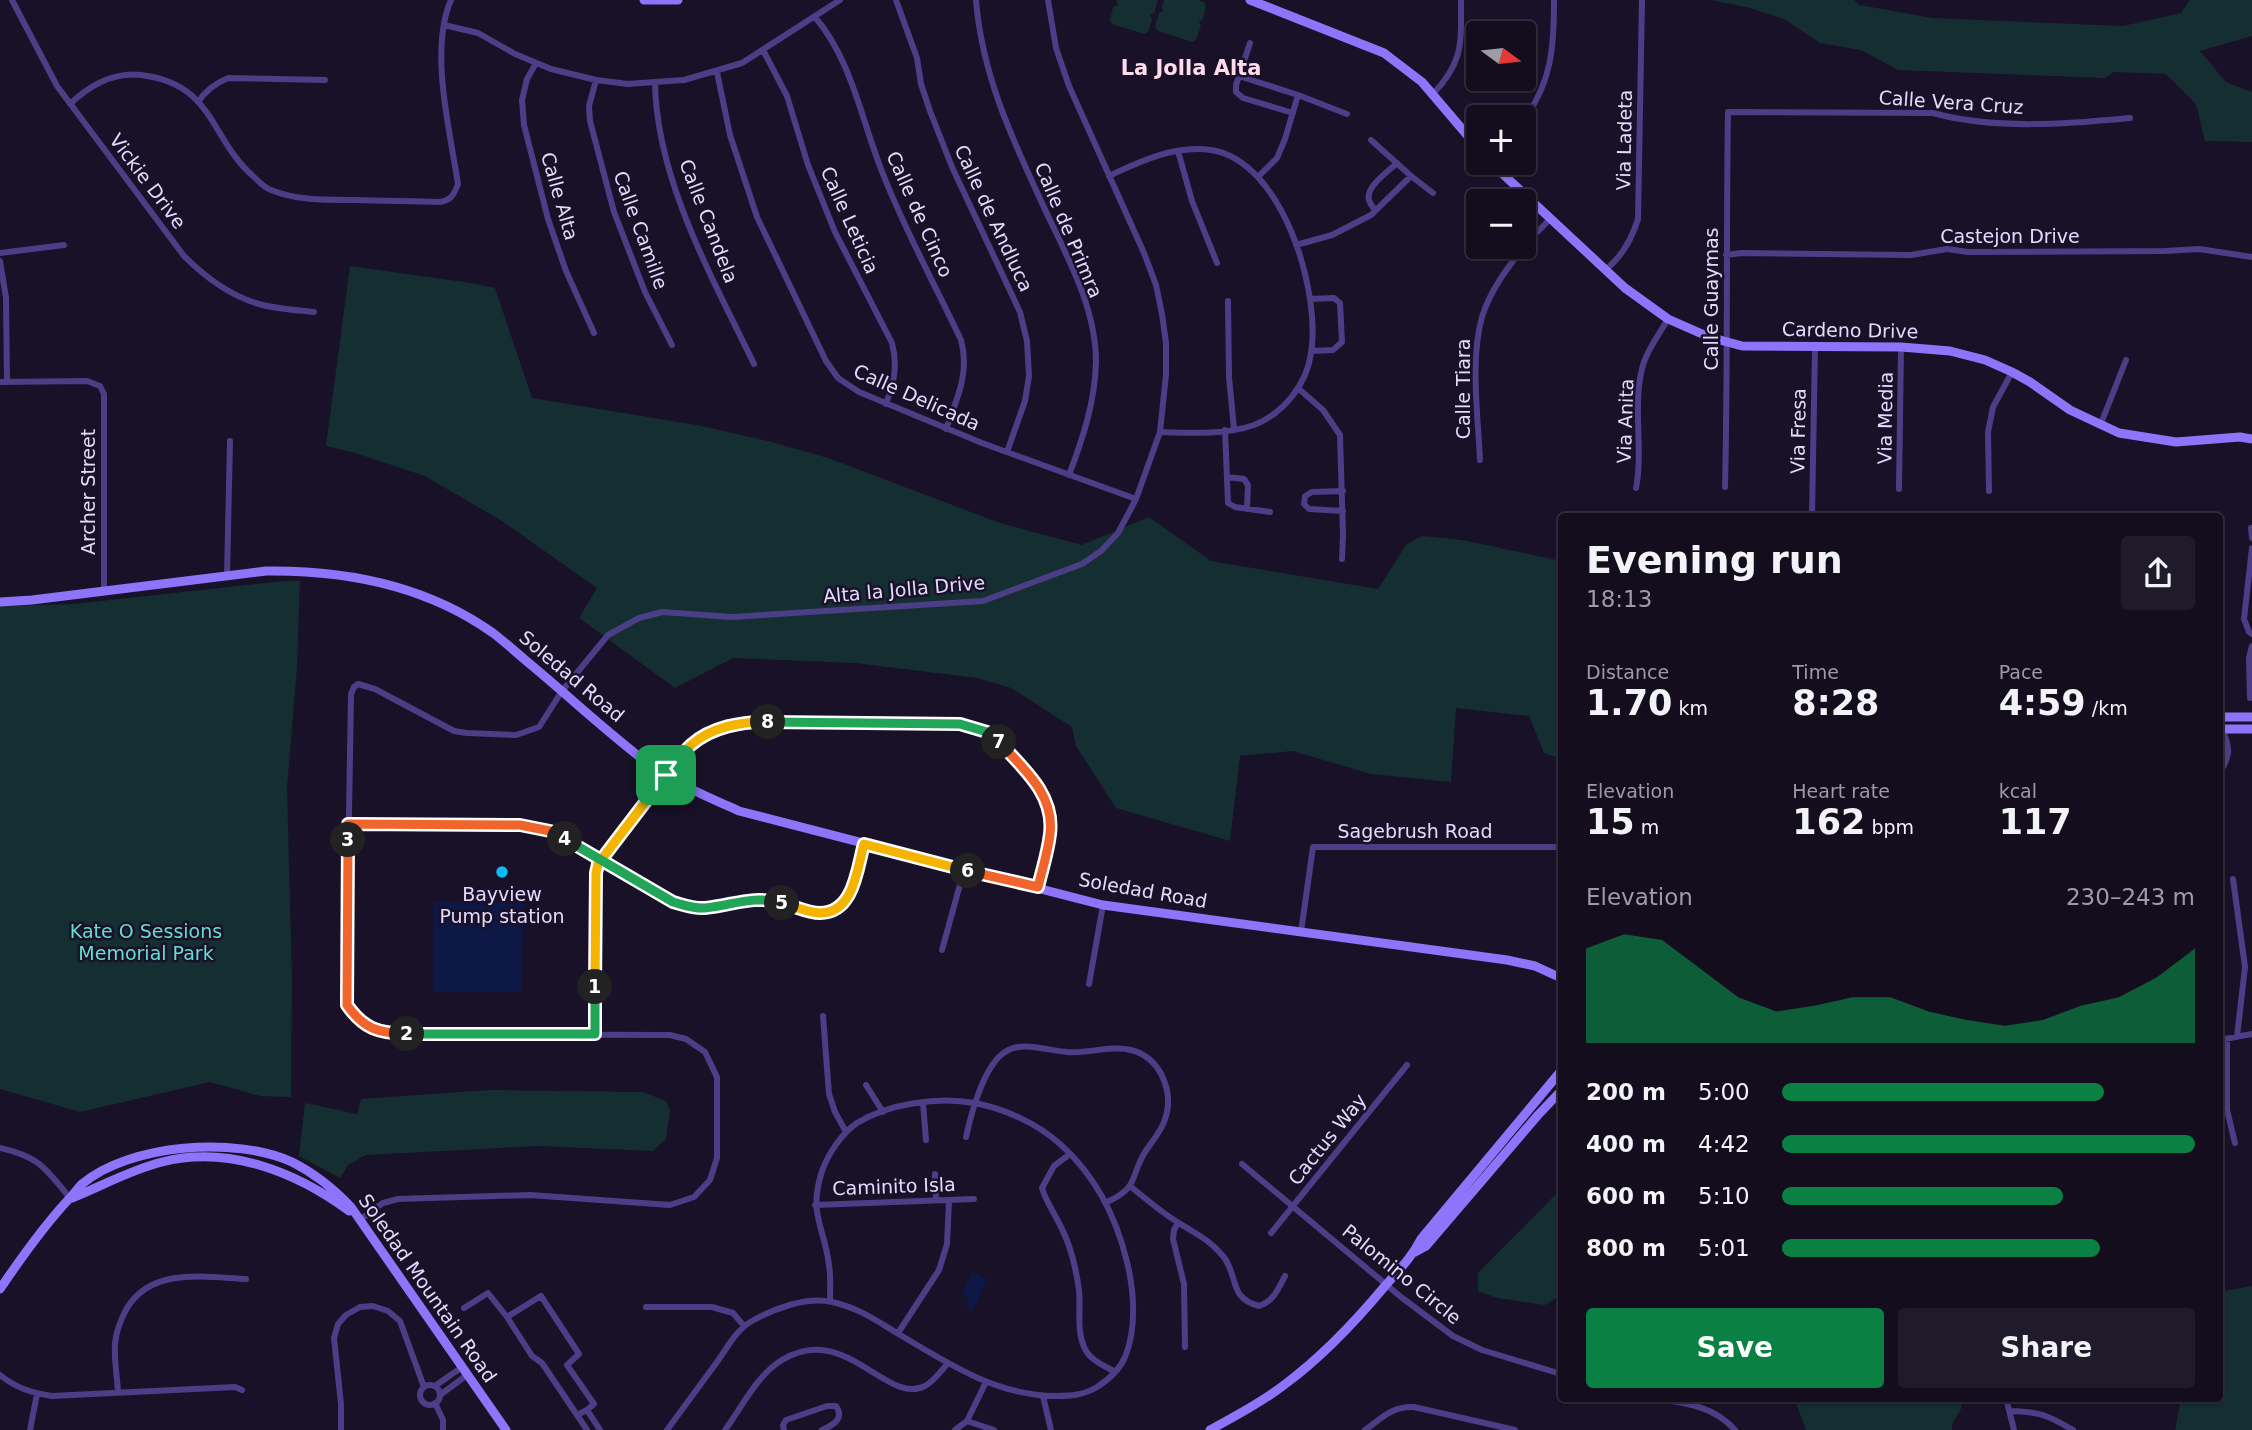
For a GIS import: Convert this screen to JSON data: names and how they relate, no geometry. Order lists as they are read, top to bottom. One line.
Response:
{"streets":{"street":["Calle Vera Cruz","Via Ladeta","Vickie Drive","Calle Alta","Calle de Cinco","Calle de Andluca","Calle Leticia","Calle Candela","Calle Camille","Calle de Primra","Castejon Drive","Calle Guaymas","Cardeno Drive","Calle Tiara","Calle Delicada","Via Media","Via Anita","Via Fresa","Archer Street","Alta la Jolla Drive","Soledad Road","Sagebrush Road","Cactus Way","Caminito Isla","Palomino Circle","Soledad Mountain Road"]},"crossings":[["Calle Vera Cruz","Calle Guaymas"],["Via Ladeta","Cardeno Drive"],["Calle de Cinco","Calle Delicada"],["Calle de Andluca","Calle Delicada"],["Calle Leticia","Calle Delicada"],["Calle de Primra","Calle Delicada"],["Castejon Drive","Calle Guaymas"],["Calle Guaymas","Cardeno Drive"],["Cardeno Drive","Calle Tiara"],["Cardeno Drive","Via Media"],["Cardeno Drive","Via Anita"],["Cardeno Drive","Via Fresa"],["Calle Delicada","Alta la Jolla Drive"],["Archer Street","Soledad Road"],["Alta la Jolla Drive","Soledad Road"],["Soledad Road","Sagebrush Road"],["Cactus Way","Palomino Circle"]],"districts":["La Jolla Alta"],"parks":["Kate O Sessions Memorial Park"],"places":["Bayview Pump station"],"north":"right","page":{"map_buttons":["+","−"],"heading":["Evening run","18:13"],"stats":[["Distance","1.70 km"],["Time","8:28"],["Pace","4:59 /km"],["Elevation","15 m"],["Heart rate","162 bpm"],["kcal","117"]],"pins":["8","7","4","3","6","5","1","2"],"chart":["Elevation","230–243 m"],"list":[{"name":"200 m","note":"5:00"},{"name":"400 m","note":"4:42"},{"name":"600 m","note":"5:10"},{"name":"800 m","note":"5:01"}],"buttons":["Save","Share"]}}
